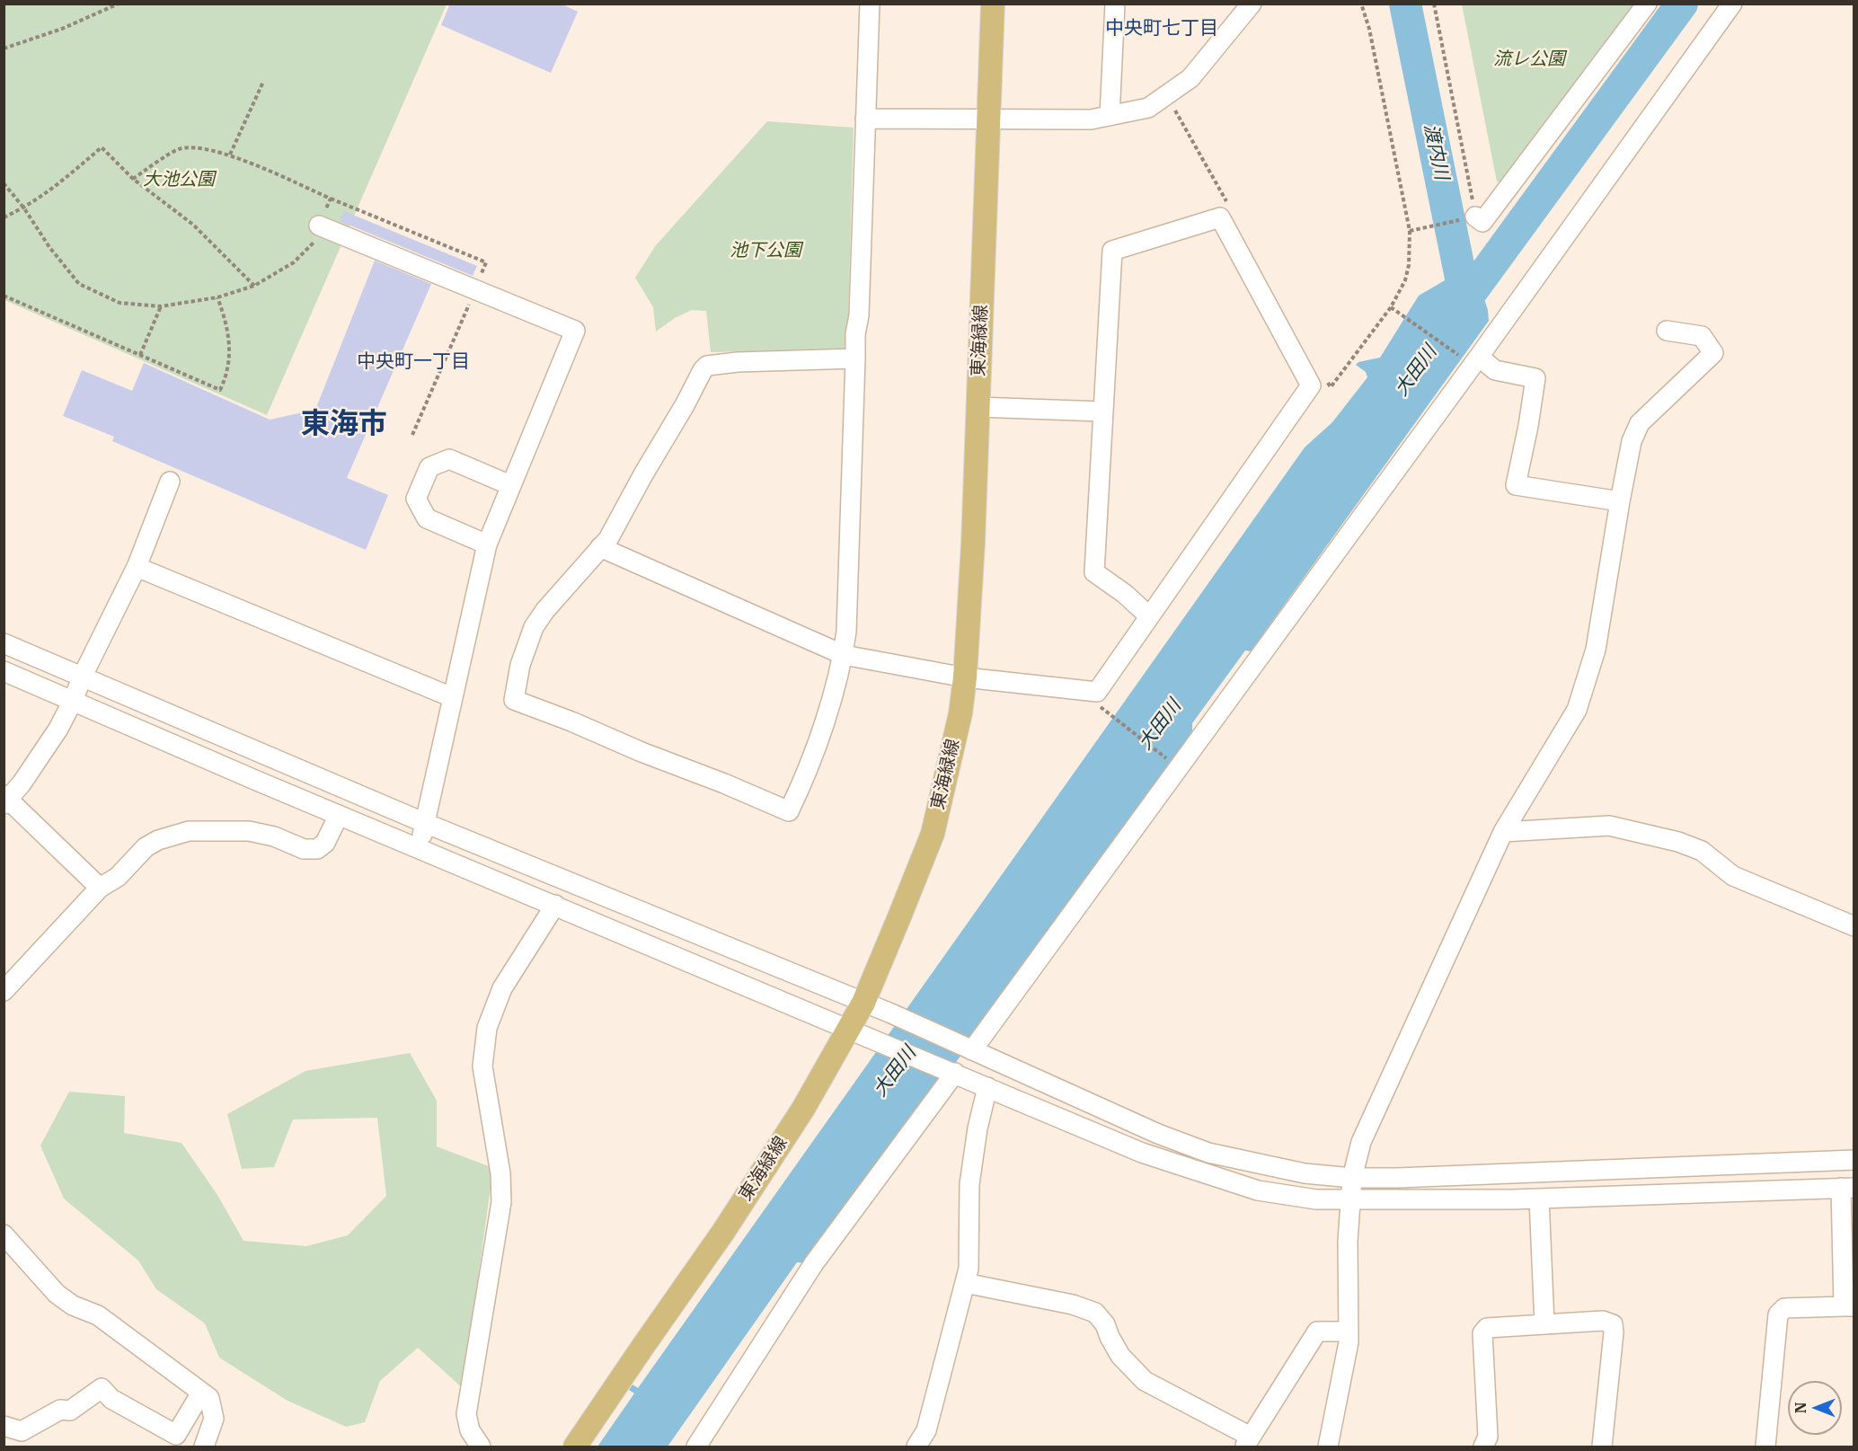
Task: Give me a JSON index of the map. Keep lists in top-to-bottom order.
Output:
{
  "streets": {
    "main road": ["東海緑線"]
  },
  "districts": ["中央町七丁目", "中央町一丁目", "東海市"],
  "water": ["渡内川", "大田川"],
  "parks": ["流レ公園", "大池公園", "池下公園"],
  "north": "left"
}
